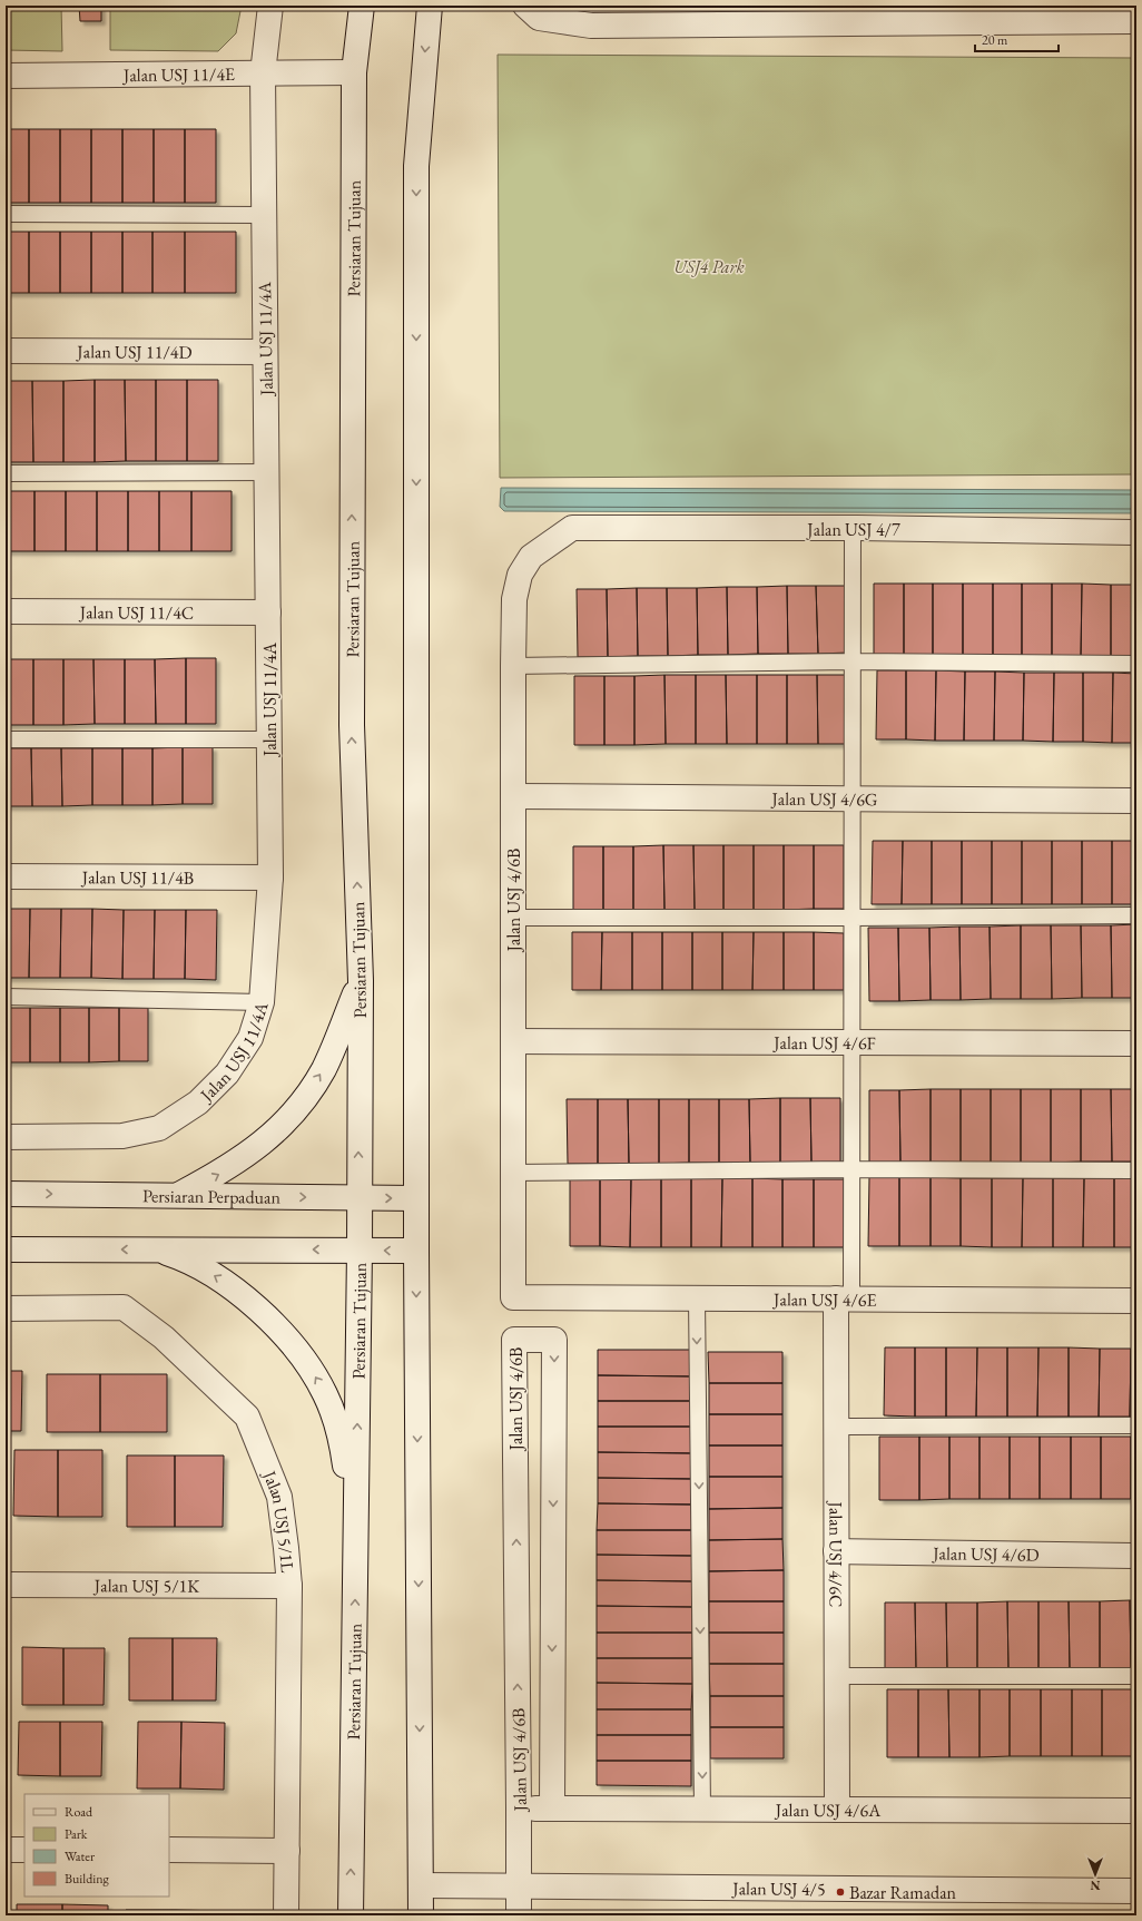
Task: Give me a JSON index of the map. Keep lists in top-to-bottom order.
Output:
{
  "streets": {
    "street": [
      "Jalan USJ 11/4E",
      "Persiaran Tujuan",
      "Jalan USJ 11/4A",
      "Jalan USJ 11/4D",
      "Jalan USJ 4/7",
      "Jalan USJ 11/4C",
      "Jalan USJ 4/6G",
      "Jalan USJ 11/4B",
      "Jalan USJ 4/6B",
      "Jalan USJ 4/6F",
      "Persiaran Perpaduan",
      "Jalan USJ 4/6E",
      "Jalan USJ 5/1L",
      "Jalan USJ 4/6D",
      "Jalan USJ 4/6C",
      "Jalan USJ 5/1K",
      "Jalan USJ 4/6A",
      "Jalan USJ 4/5"
    ]
  },
  "crossings": [
    ["Jalan USJ 11/4E", "Persiaran Tujuan"],
    ["Jalan USJ 11/4E", "Jalan USJ 11/4A"],
    ["Persiaran Tujuan", "Persiaran Perpaduan"],
    ["Jalan USJ 11/4A", "Jalan USJ 11/4D"],
    ["Jalan USJ 11/4A", "Jalan USJ 11/4C"],
    ["Jalan USJ 11/4A", "Jalan USJ 11/4B"],
    ["Jalan USJ 4/7", "Jalan USJ 4/6B"],
    ["Jalan USJ 4/6G", "Jalan USJ 4/6B"],
    ["Jalan USJ 4/6B", "Jalan USJ 4/6F"],
    ["Jalan USJ 4/6B", "Jalan USJ 4/6E"],
    ["Jalan USJ 4/6B", "Jalan USJ 4/6A"],
    ["Jalan USJ 4/6B", "Jalan USJ 4/5"],
    ["Jalan USJ 4/6E", "Jalan USJ 4/6C"],
    ["Jalan USJ 5/1L", "Jalan USJ 5/1K"],
    ["Jalan USJ 4/6D", "Jalan USJ 4/6C"],
    ["Jalan USJ 4/6C", "Jalan USJ 4/6A"]
  ],
  "parks": ["USJ4 Park"],
  "places": ["Bazar Ramadan"],
  "legend": [
    "Road",
    "Park",
    "Water",
    "Building"
  ],
  "scale_bar": "20 m",
  "north": "bottom"
}
